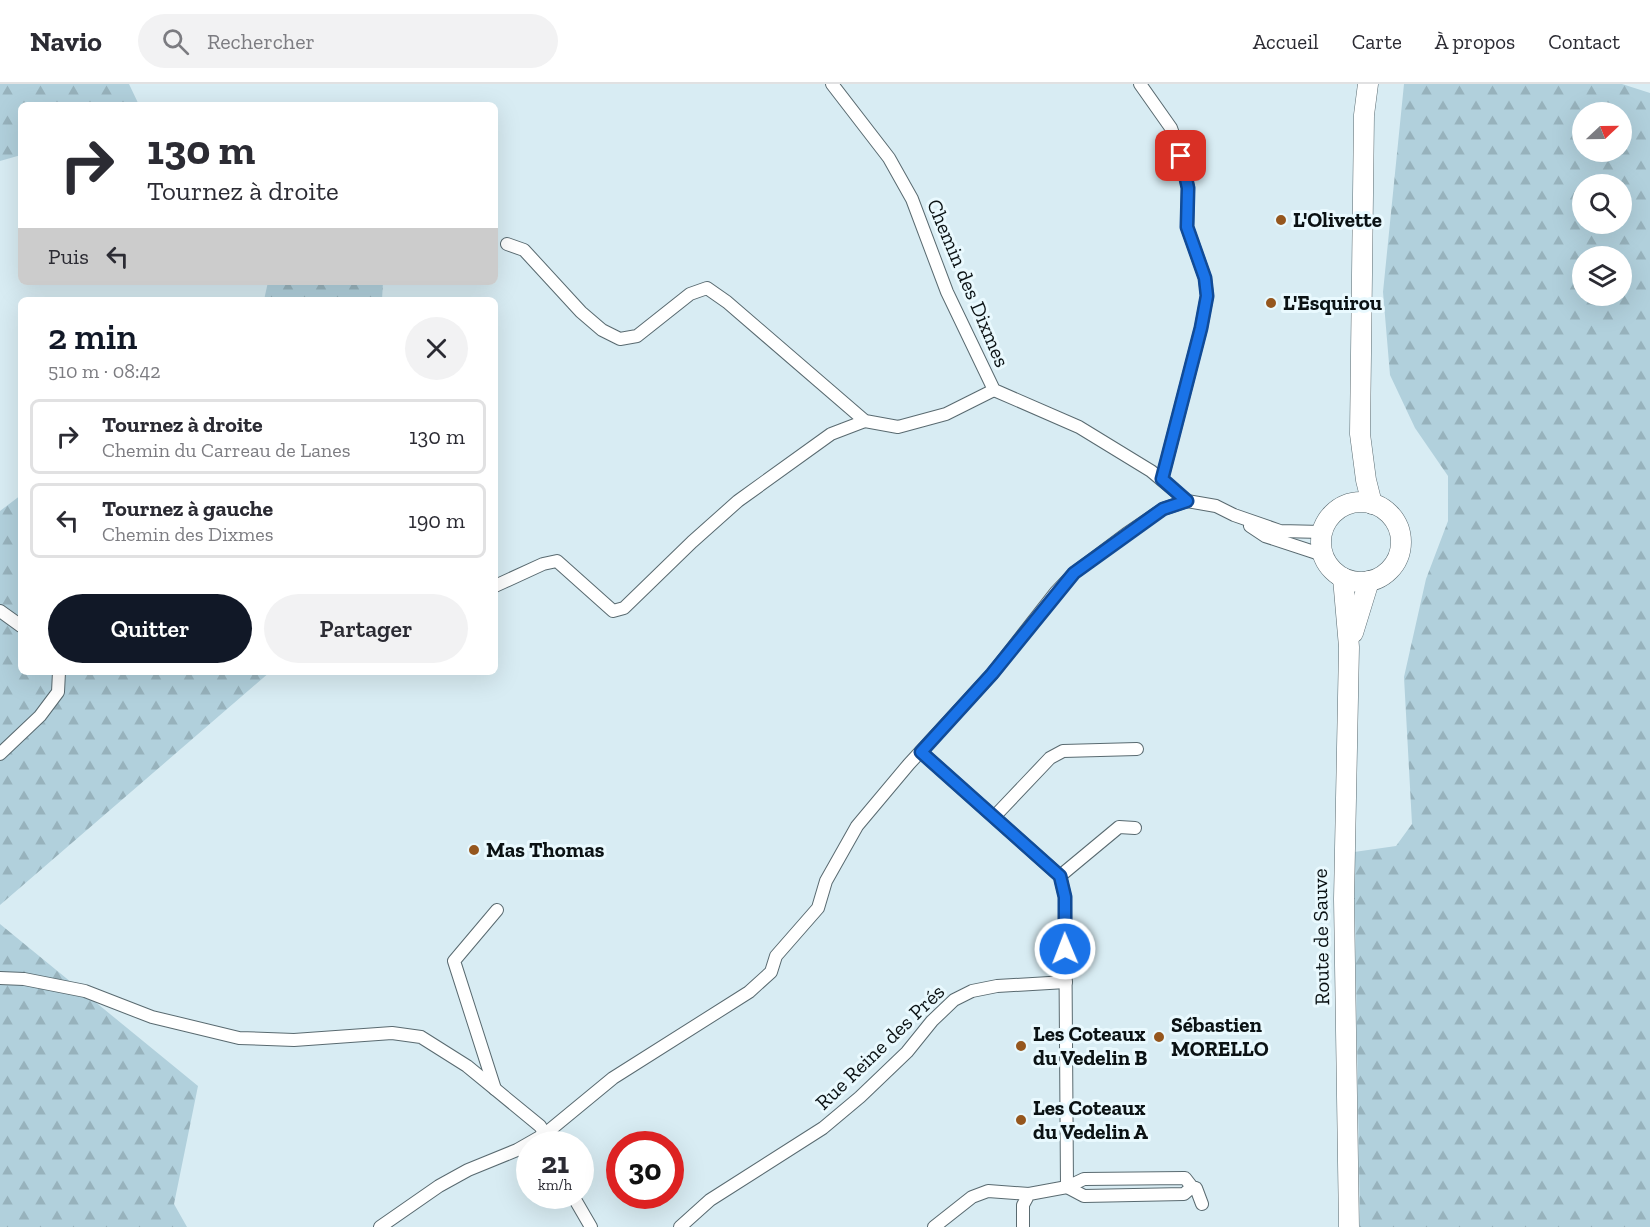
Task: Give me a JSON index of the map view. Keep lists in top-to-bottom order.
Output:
{
  "streets": {
    "main road": ["Route de Sauve"],
    "street": ["Chemin des Dixmes", "Rue Reine des Prés"]
  },
  "places": [
    "L'Olivette",
    "L'Esquirou",
    "Mas Thomas",
    "Sébastien MORELLO",
    "Les Coteaux du Vedelin B",
    "Les Coteaux du Vedelin A"
  ],
  "north": "right",
  "page": {
    "header": "Navio",
    "search": "Rechercher",
    "nav": [
      "Accueil",
      "Carte",
      "À propos",
      "Contact"
    ],
    "turn": ["130 m", "Tournez à droite"],
    "then": "Puis",
    "heading": ["2 min", "510 m · 08:42"],
    "list": [
      {
        "name": "Tournez à droite",
        "note": "Chemin du Carreau de Lanes",
        "value": "130 m"
      },
      {
        "name": "Tournez à gauche",
        "note": "Chemin des Dixmes",
        "value": "190 m"
      }
    ],
    "buttons": ["Quitter", "Partager"],
    "speed": "21 km/h",
    "limit": "30"
  }
}
